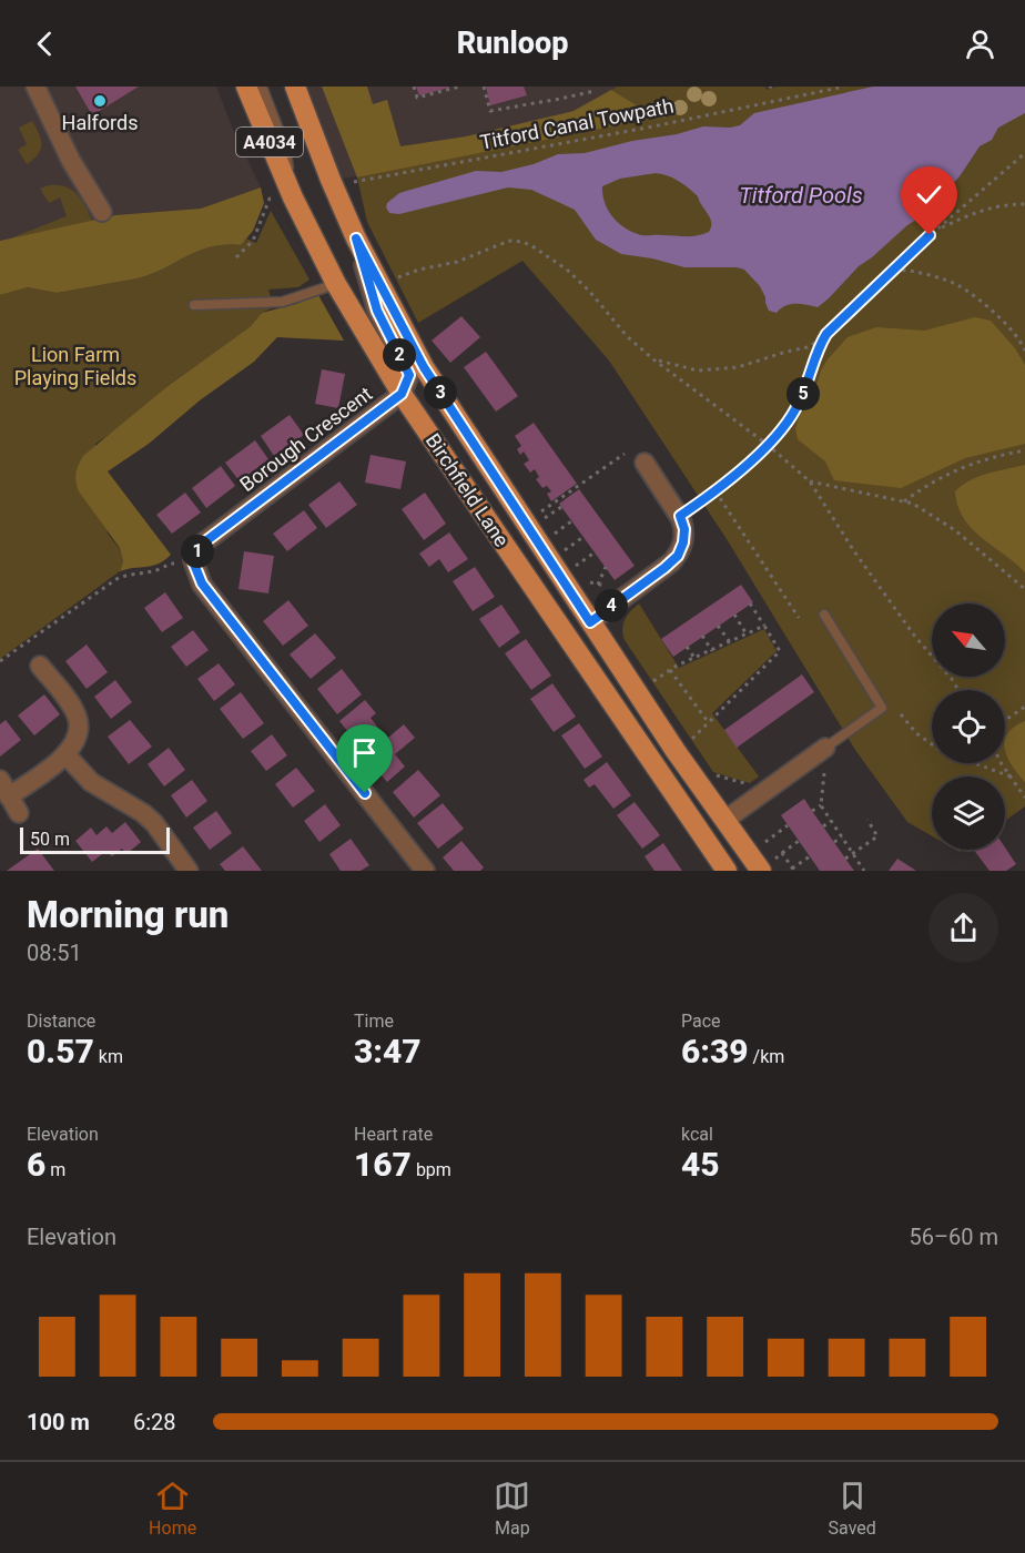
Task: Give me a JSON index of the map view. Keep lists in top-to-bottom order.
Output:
{
  "streets": {
    "main road": ["A4034", "Birchfield Lane"],
    "street": ["Borough Crescent"],
    "path": ["Titford Canal Towpath"]
  },
  "crossings": [
    ["Borough Crescent", "Birchfield Lane"]
  ],
  "water": ["Titford Pools"],
  "parks": ["Lion Farm Playing Fields"],
  "places": ["Halfords"],
  "scale_bar": "50 m",
  "north": "top left",
  "page": {
    "header": "Runloop",
    "pins": [
      "2",
      "3",
      "5",
      "1",
      "4"
    ],
    "scale": "50 m",
    "heading": ["Morning run", "08:51"],
    "stats": [
      ["Distance", "0.57 km"],
      ["Time", "3:47"],
      ["Pace", "6:39 /km"],
      ["Elevation", "6 m"],
      ["Heart rate", "167 bpm"],
      ["kcal", "45"]
    ],
    "chart": ["Elevation", "56–60 m"],
    "list": [
      {
        "name": "100 m",
        "note": "6:28"
      }
    ],
    "tabs": ["Home", "Map", "Saved"]
  }
}
